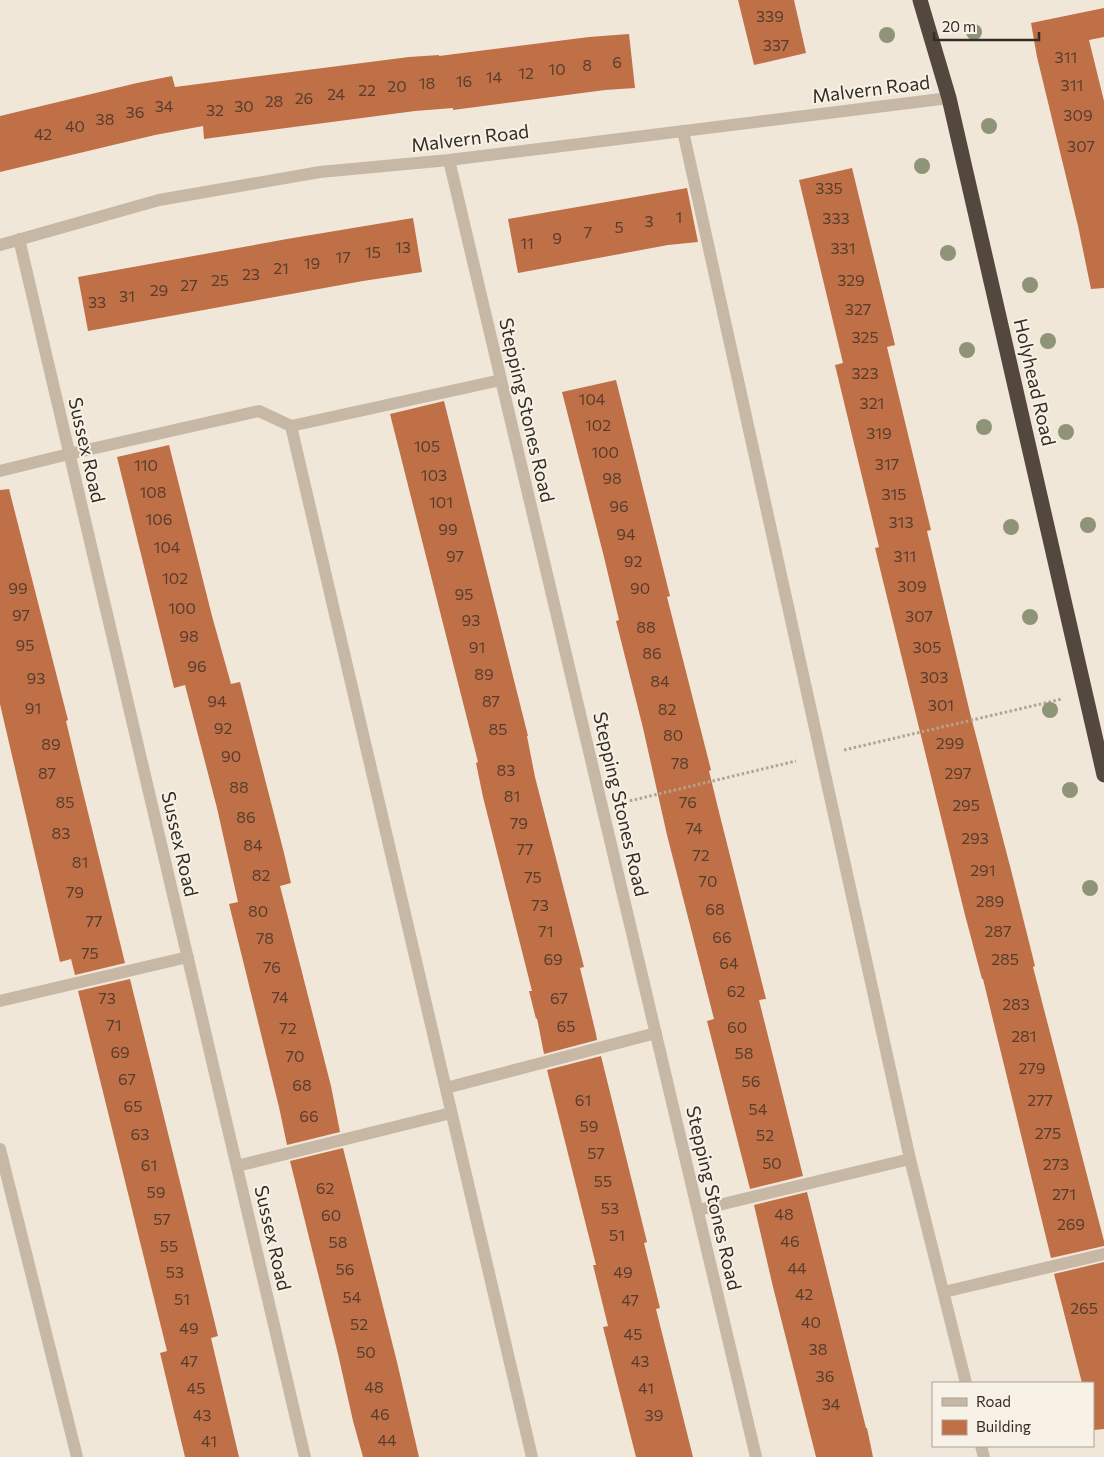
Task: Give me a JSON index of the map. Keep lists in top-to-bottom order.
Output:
{
  "streets": {
    "highway": ["Holyhead Road"],
    "street": ["Malvern Road", "Stepping Stones Road", "Sussex Road"]
  },
  "crossings": [
    ["Malvern Road", "Holyhead Road"],
    ["Malvern Road", "Stepping Stones Road"],
    ["Malvern Road", "Sussex Road"]
  ],
  "house_numbers": [
    "339",
    "337",
    "311",
    "6",
    "8",
    "10",
    "12",
    "14",
    "16",
    "18",
    "311",
    "20",
    "22",
    "24",
    "26",
    "28",
    "34",
    "30",
    "32",
    "36",
    "309",
    "38",
    "40",
    "42",
    "307",
    "335",
    "1",
    "333",
    "3",
    "5",
    "7",
    "9",
    "11",
    "13",
    "331",
    "15",
    "17",
    "19",
    "21",
    "23",
    "25",
    "329",
    "27",
    "29",
    "31",
    "33",
    "327",
    "325",
    "323",
    "104",
    "321",
    "102",
    "319",
    "105",
    "100",
    "317",
    "110",
    "103",
    "98",
    "108",
    "315",
    "101",
    "96",
    "106",
    "313",
    "99",
    "94",
    "104",
    "97",
    "311",
    "92",
    "102",
    "309",
    "99",
    "90",
    "95",
    "100",
    "97",
    "307",
    "93",
    "88",
    "98",
    "95",
    "91",
    "305",
    "86",
    "96",
    "89",
    "303",
    "93",
    "84",
    "94",
    "87",
    "301",
    "91",
    "82",
    "92",
    "85",
    "80",
    "299",
    "89",
    "90",
    "78",
    "83",
    "87",
    "297",
    "88",
    "81",
    "85",
    "76",
    "295",
    "86",
    "79",
    "74",
    "83",
    "293",
    "84",
    "77",
    "72",
    "81",
    "291",
    "82",
    "75",
    "70",
    "79",
    "289",
    "73",
    "68",
    "80",
    "77",
    "71",
    "287",
    "66",
    "78",
    "75",
    "69",
    "285",
    "64",
    "76",
    "62",
    "74",
    "73",
    "67",
    "283",
    "71",
    "65",
    "60",
    "72",
    "281",
    "69",
    "58",
    "70",
    "279",
    "67",
    "56",
    "68",
    "61",
    "277",
    "65",
    "54",
    "66",
    "59",
    "275",
    "63",
    "52",
    "57",
    "50",
    "273",
    "61",
    "55",
    "62",
    "59",
    "271",
    "53",
    "48",
    "60",
    "57",
    "269",
    "51",
    "46",
    "58",
    "55",
    "44",
    "56",
    "53",
    "49",
    "42",
    "54",
    "51",
    "47",
    "265",
    "40",
    "52",
    "49",
    "45",
    "38",
    "50",
    "47",
    "43",
    "36",
    "48",
    "45",
    "41",
    "34",
    "46",
    "43",
    "39",
    "44",
    "41"
  ],
  "legend": ["Road", "Building"],
  "scale_bar": "20 m"
}
